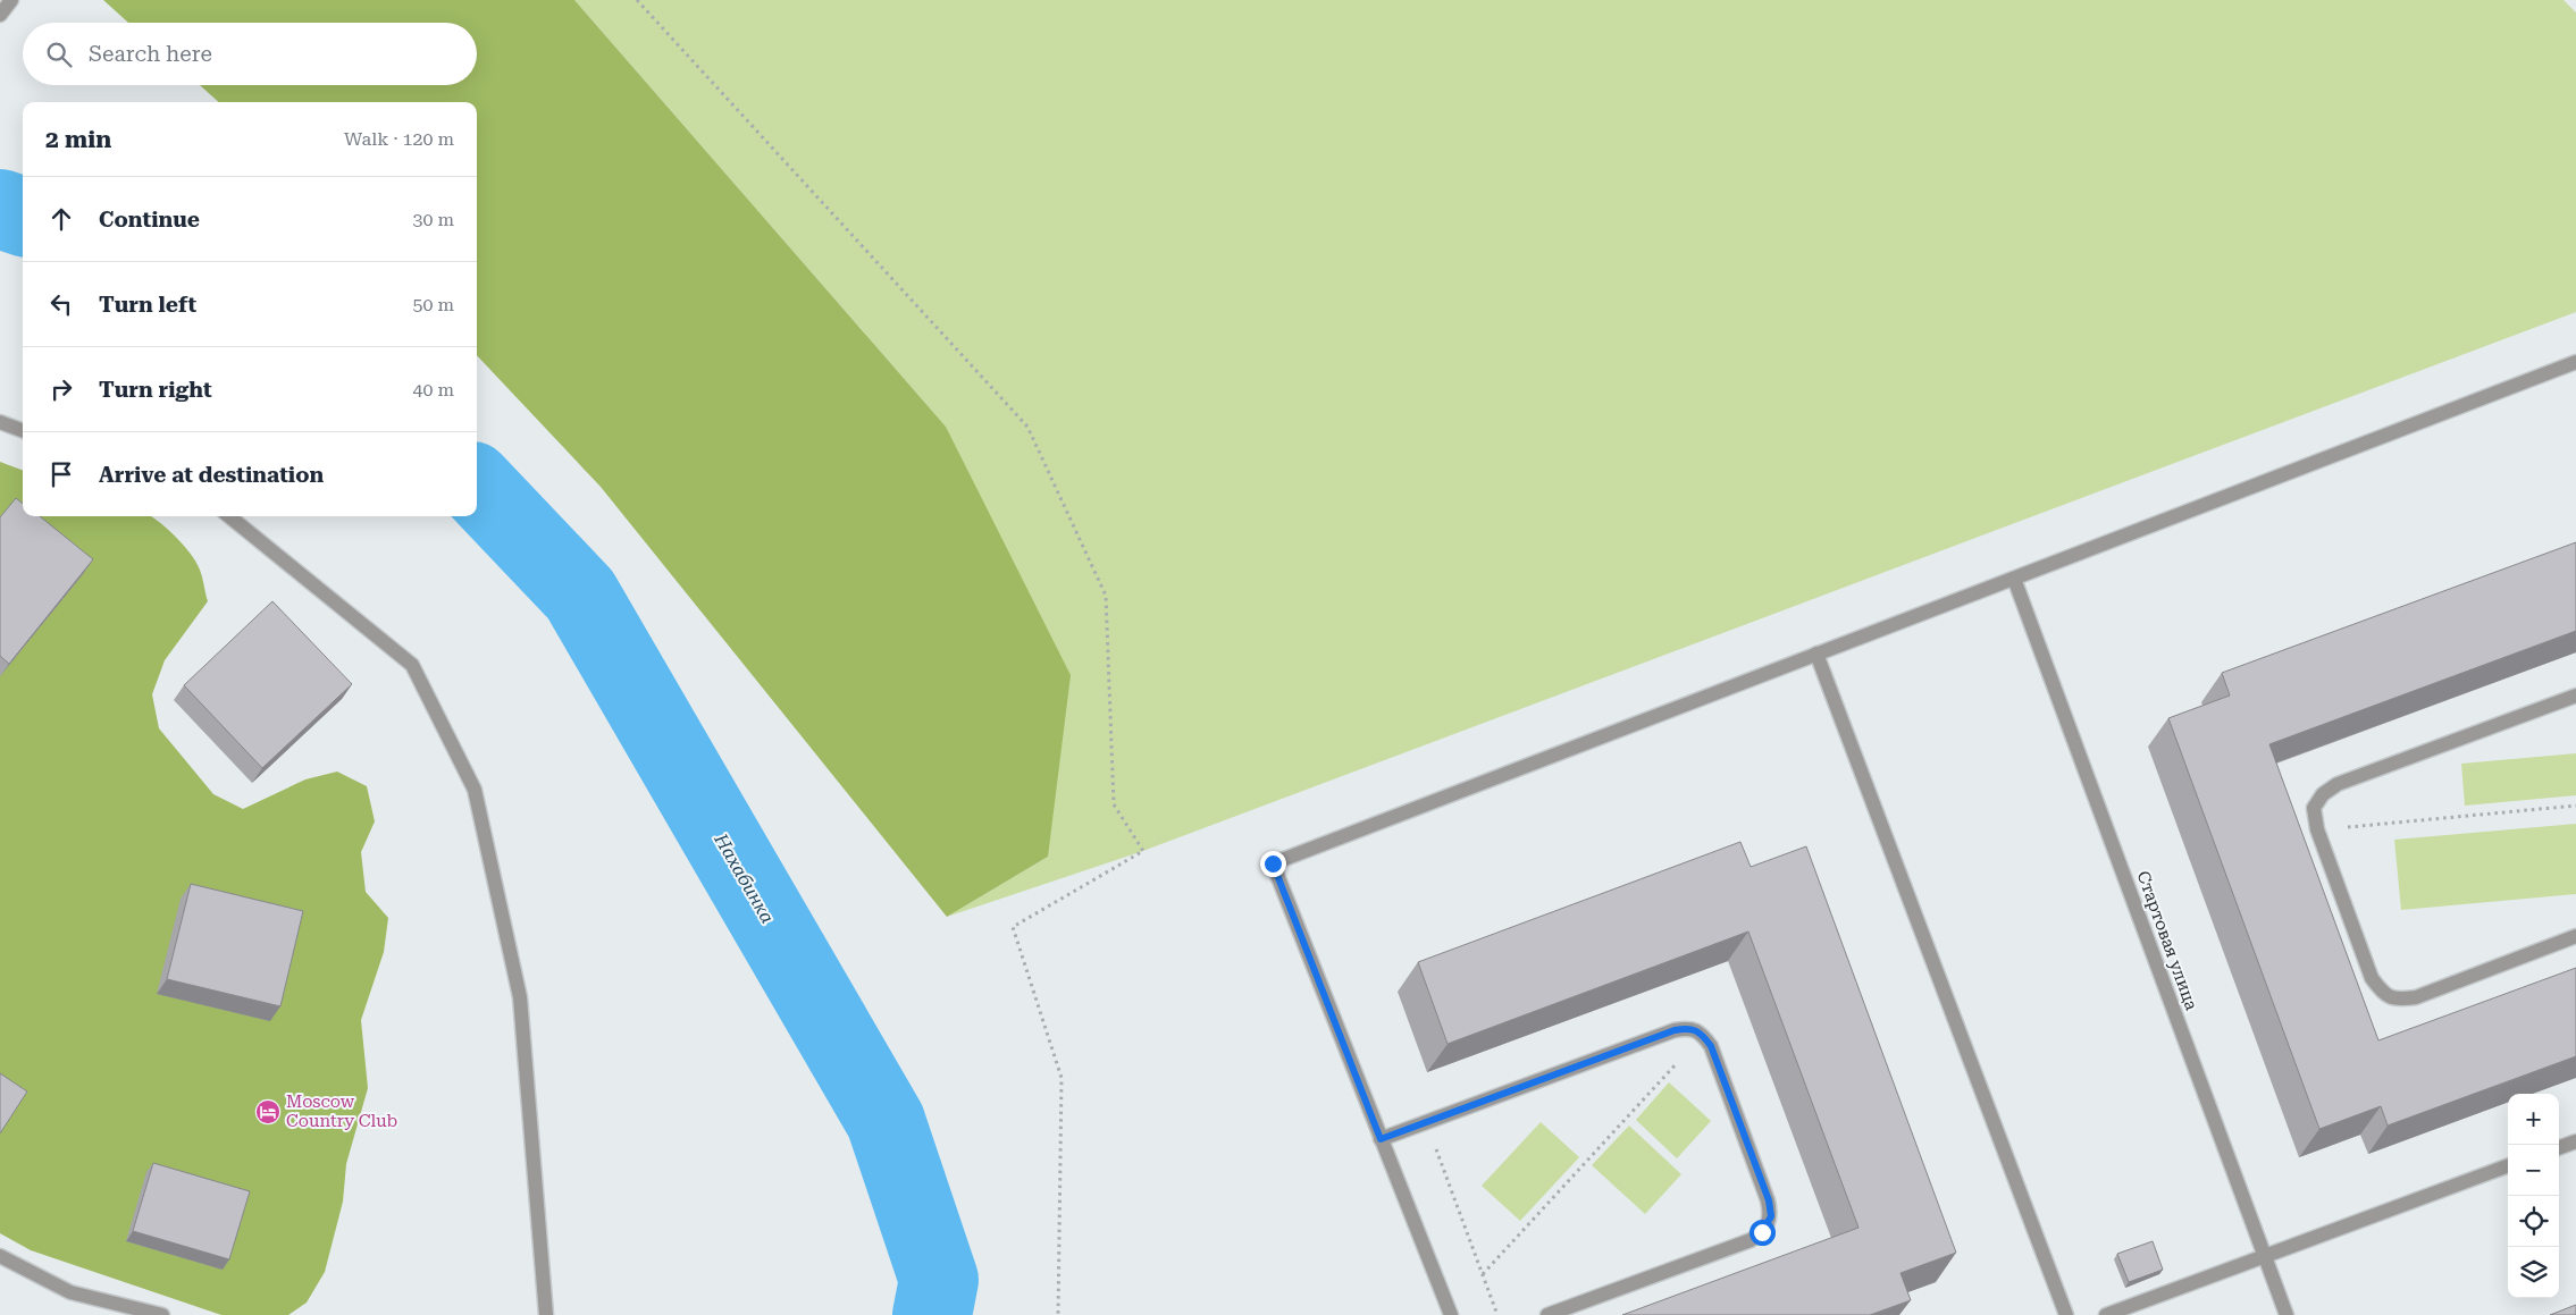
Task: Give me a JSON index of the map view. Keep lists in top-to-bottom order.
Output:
{
  "streets": {
    "street": ["Стартовая улица"]
  },
  "water": ["Нахабинка"],
  "places": {
    "hotel": ["Moscow Country Club"]
  },
  "page": {
    "search": "Search here",
    "heading": ["2 min", "Walk · 120 m"],
    "list": [
      ["Continue", "30 m"],
      ["Turn left", "50 m"],
      ["Turn right", "40 m"],
      "Arrive at destination"
    ],
    "map_buttons": ["+", "−"]
  }
}
